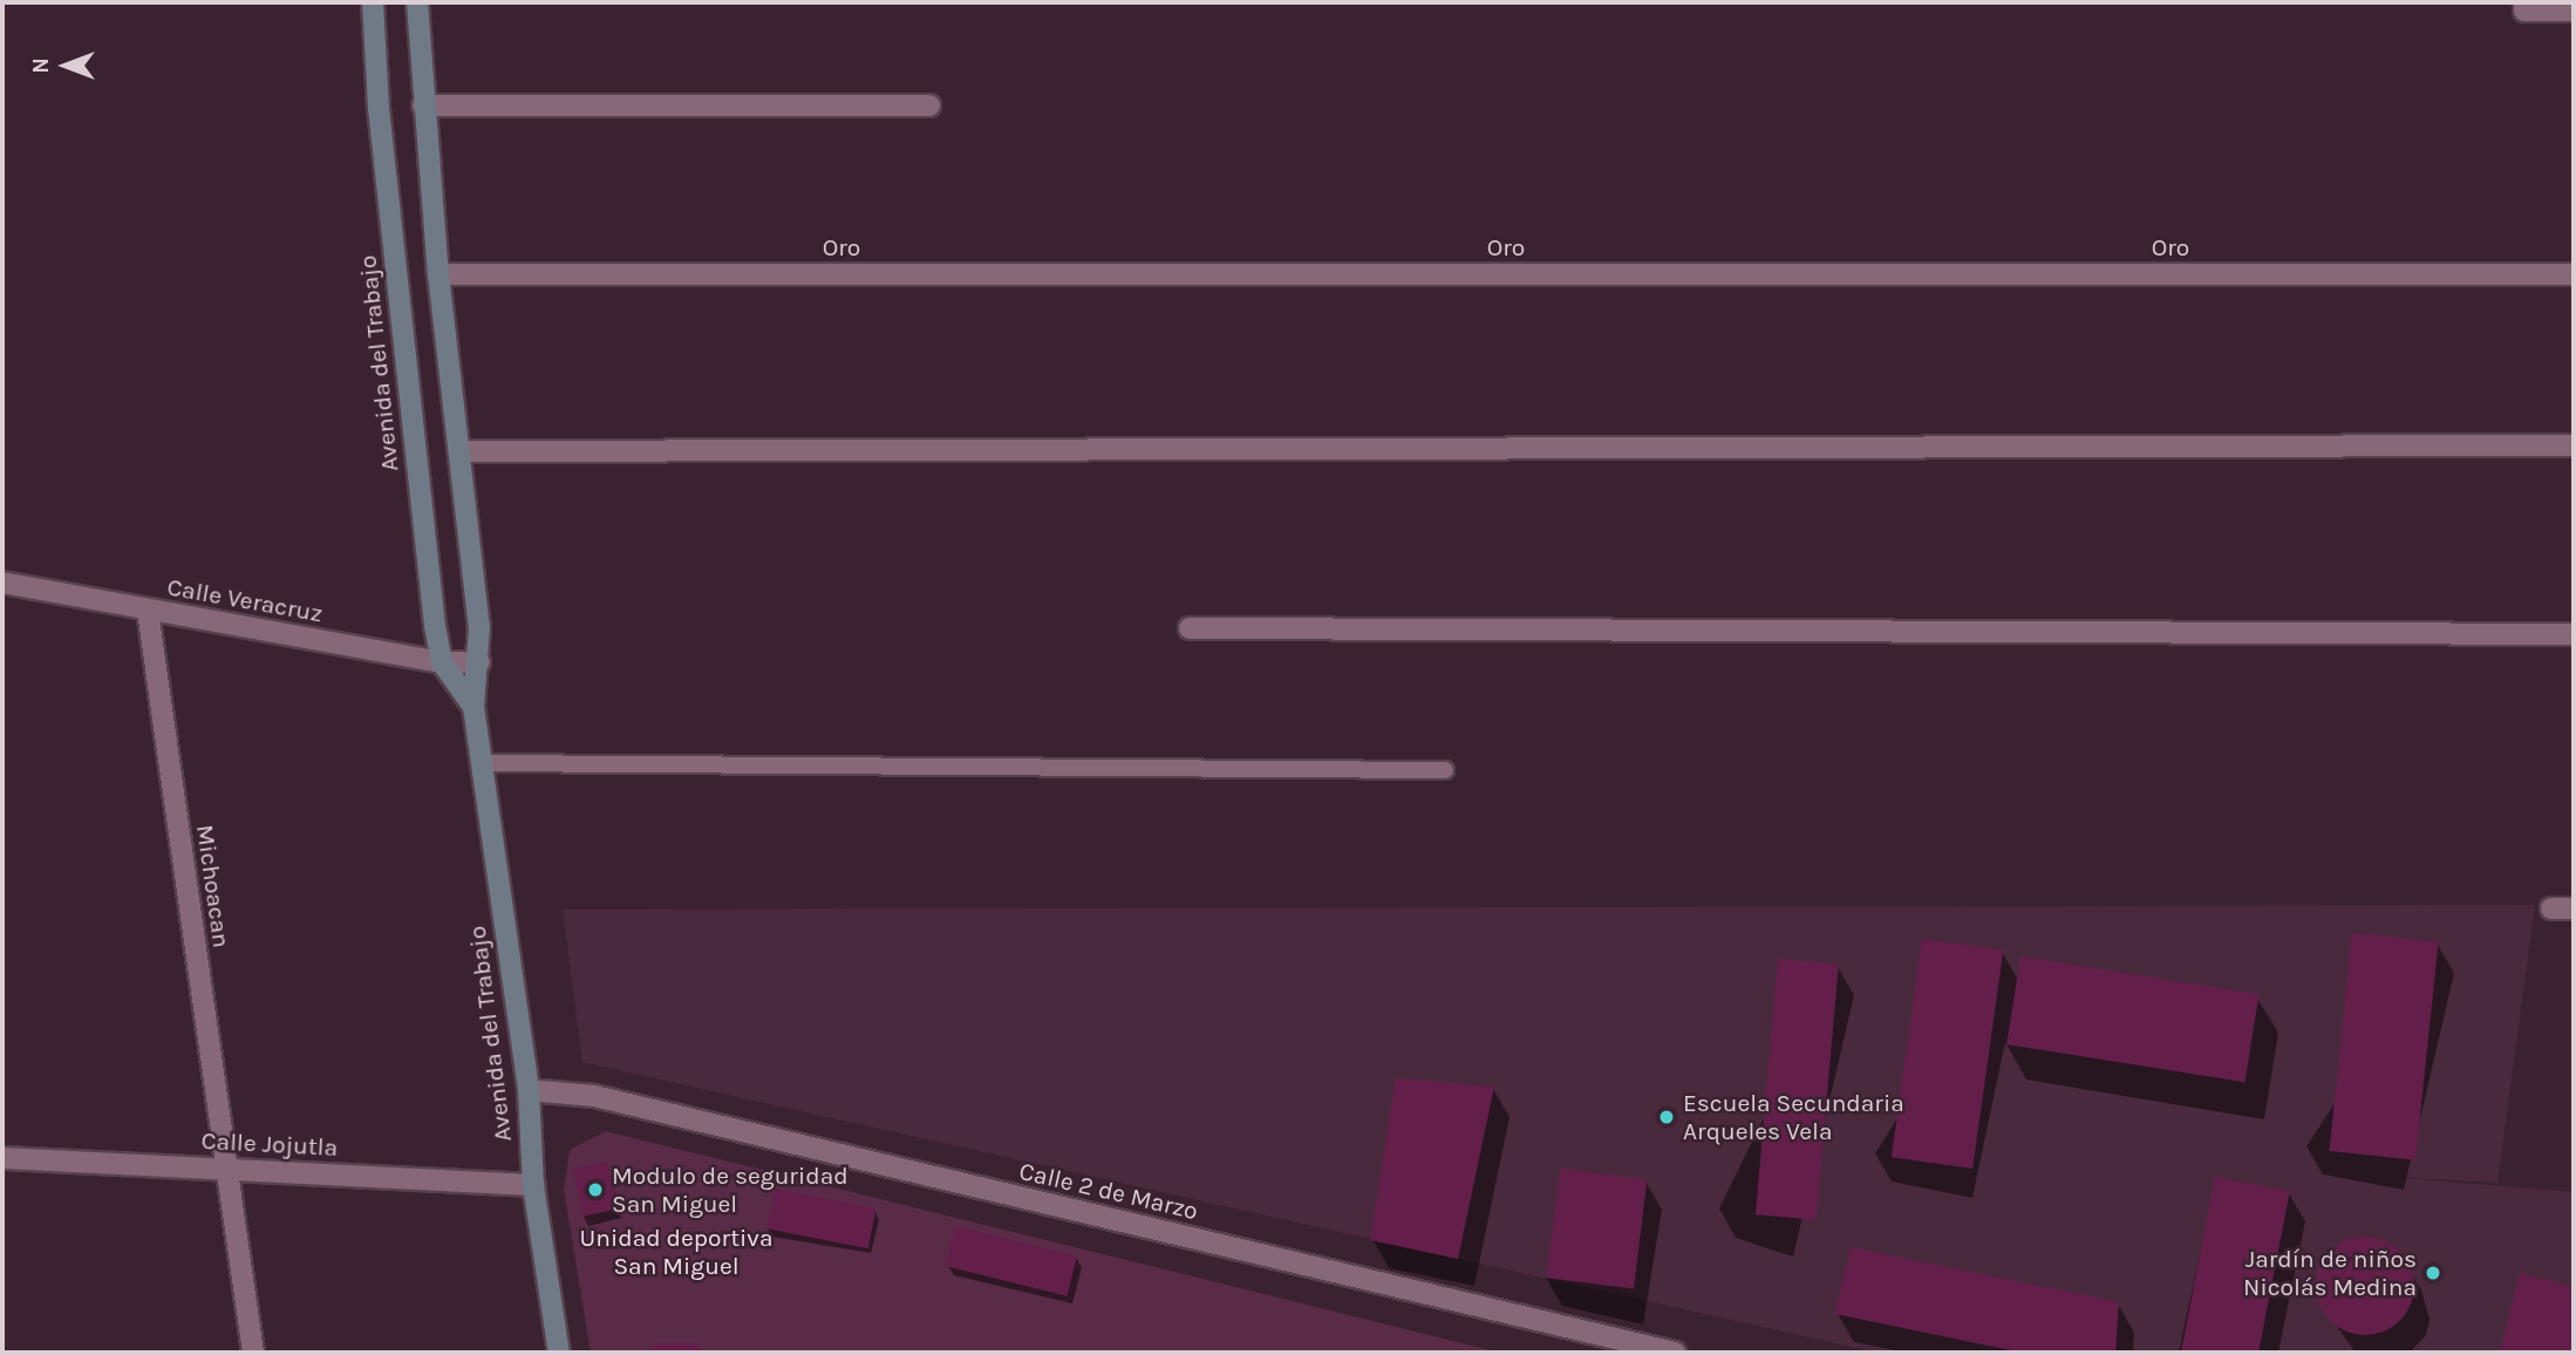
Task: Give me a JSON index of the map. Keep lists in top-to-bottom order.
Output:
{
  "streets": {
    "main road": ["Avenida del Trabajo"],
    "street": [
      "Oro",
      "Calle Veracruz",
      "Michoacan",
      "Calle Jojutla",
      "Calle 2 de Marzo"
    ]
  },
  "crossings": [
    ["Oro", "Avenida del Trabajo"],
    ["Avenida del Trabajo", "Calle Veracruz"],
    ["Avenida del Trabajo", "Calle Jojutla"],
    ["Avenida del Trabajo", "Calle 2 de Marzo"],
    ["Calle Veracruz", "Michoacan"],
    ["Michoacan", "Calle Jojutla"]
  ],
  "parks": ["Unidad deportiva San Miguel"],
  "places": ["Escuela Secundaria Arqueles Vela", "Modulo de seguridad San Miguel", "Jardín de niños Nicolás Medina"],
  "north": "left"
}
